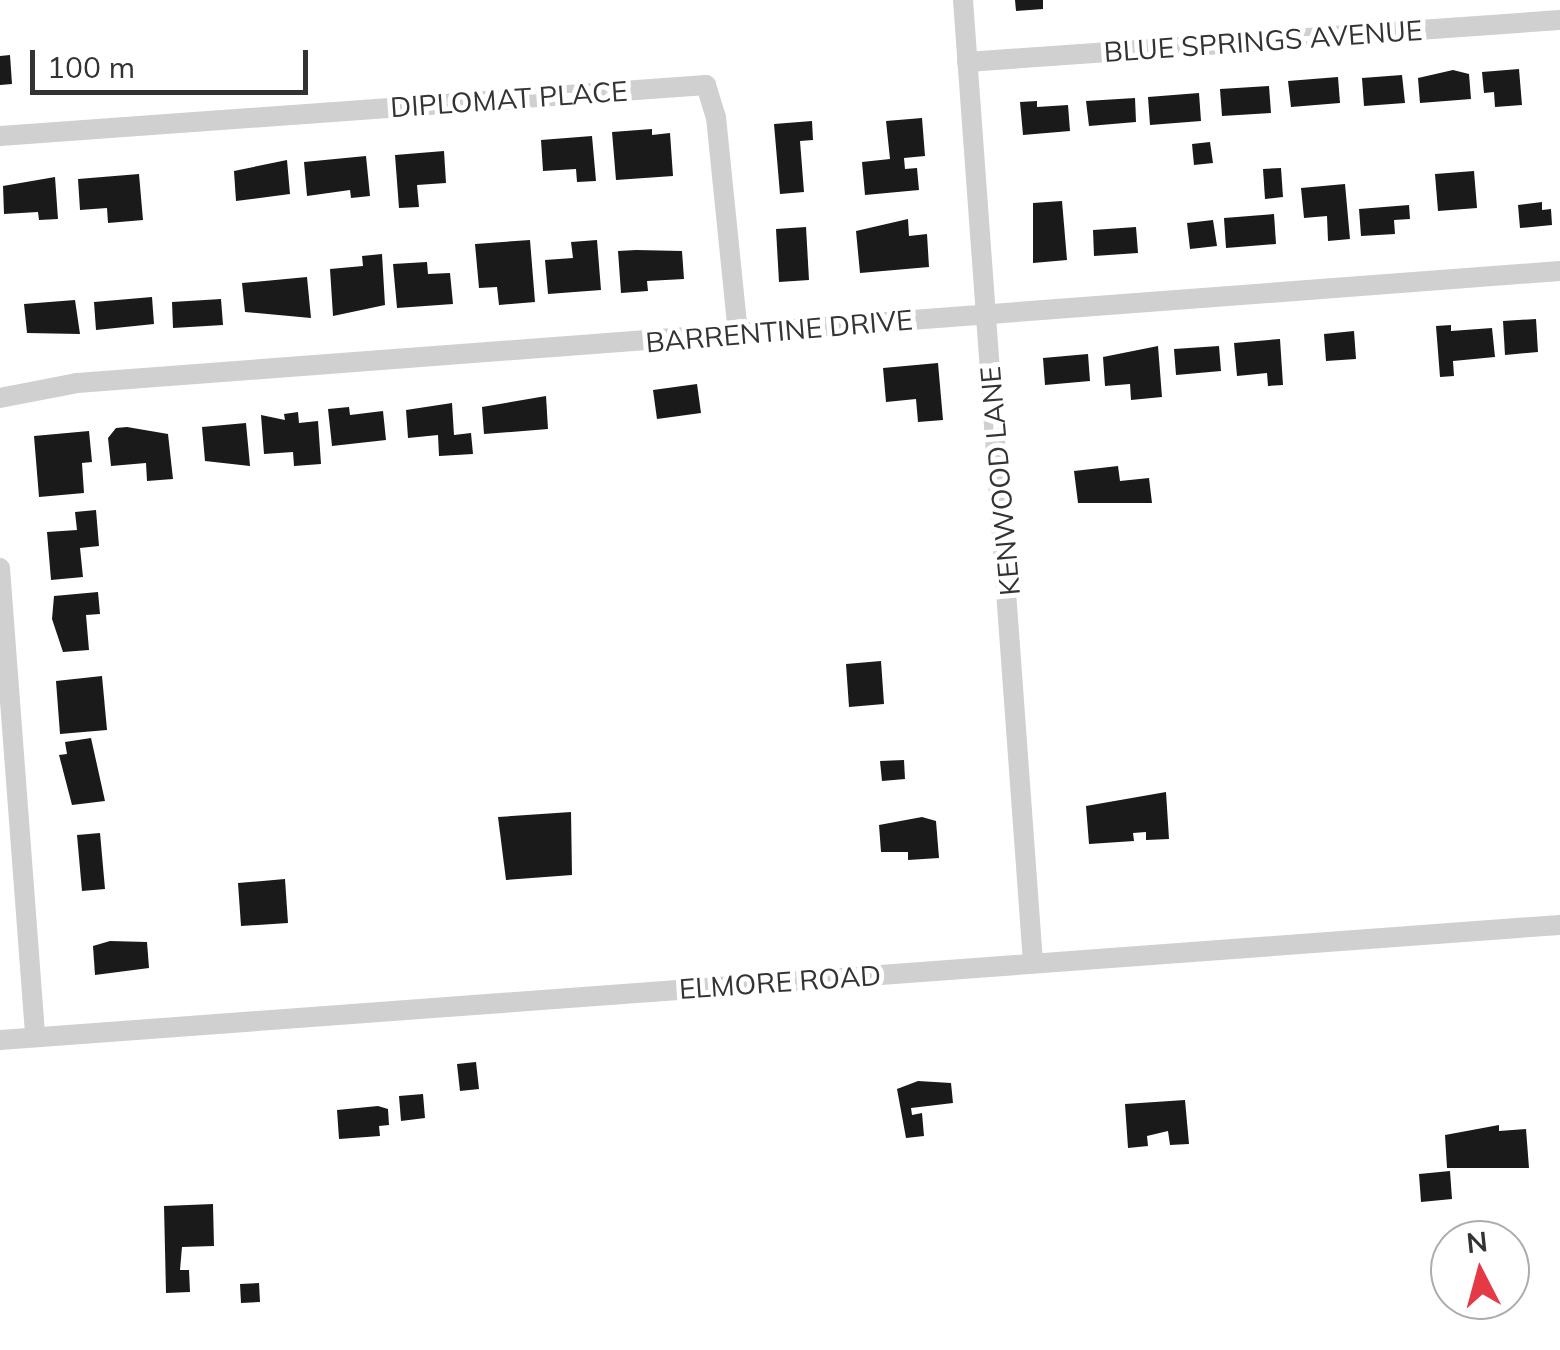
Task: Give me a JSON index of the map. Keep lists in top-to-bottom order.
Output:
{
  "streets": {
    "street": [
      "BLUE SPRINGS AVENUE",
      "DIPLOMAT PLACE",
      "BARRENTINE DRIVE",
      "KENWOOD LANE",
      "ELMORE ROAD"
    ]
  },
  "crossings": [
    ["BLUE SPRINGS AVENUE", "KENWOOD LANE"],
    ["DIPLOMAT PLACE", "BARRENTINE DRIVE"],
    ["BARRENTINE DRIVE", "KENWOOD LANE"],
    ["KENWOOD LANE", "ELMORE ROAD"]
  ],
  "scale_bar": "100 m",
  "north": "top"
}
